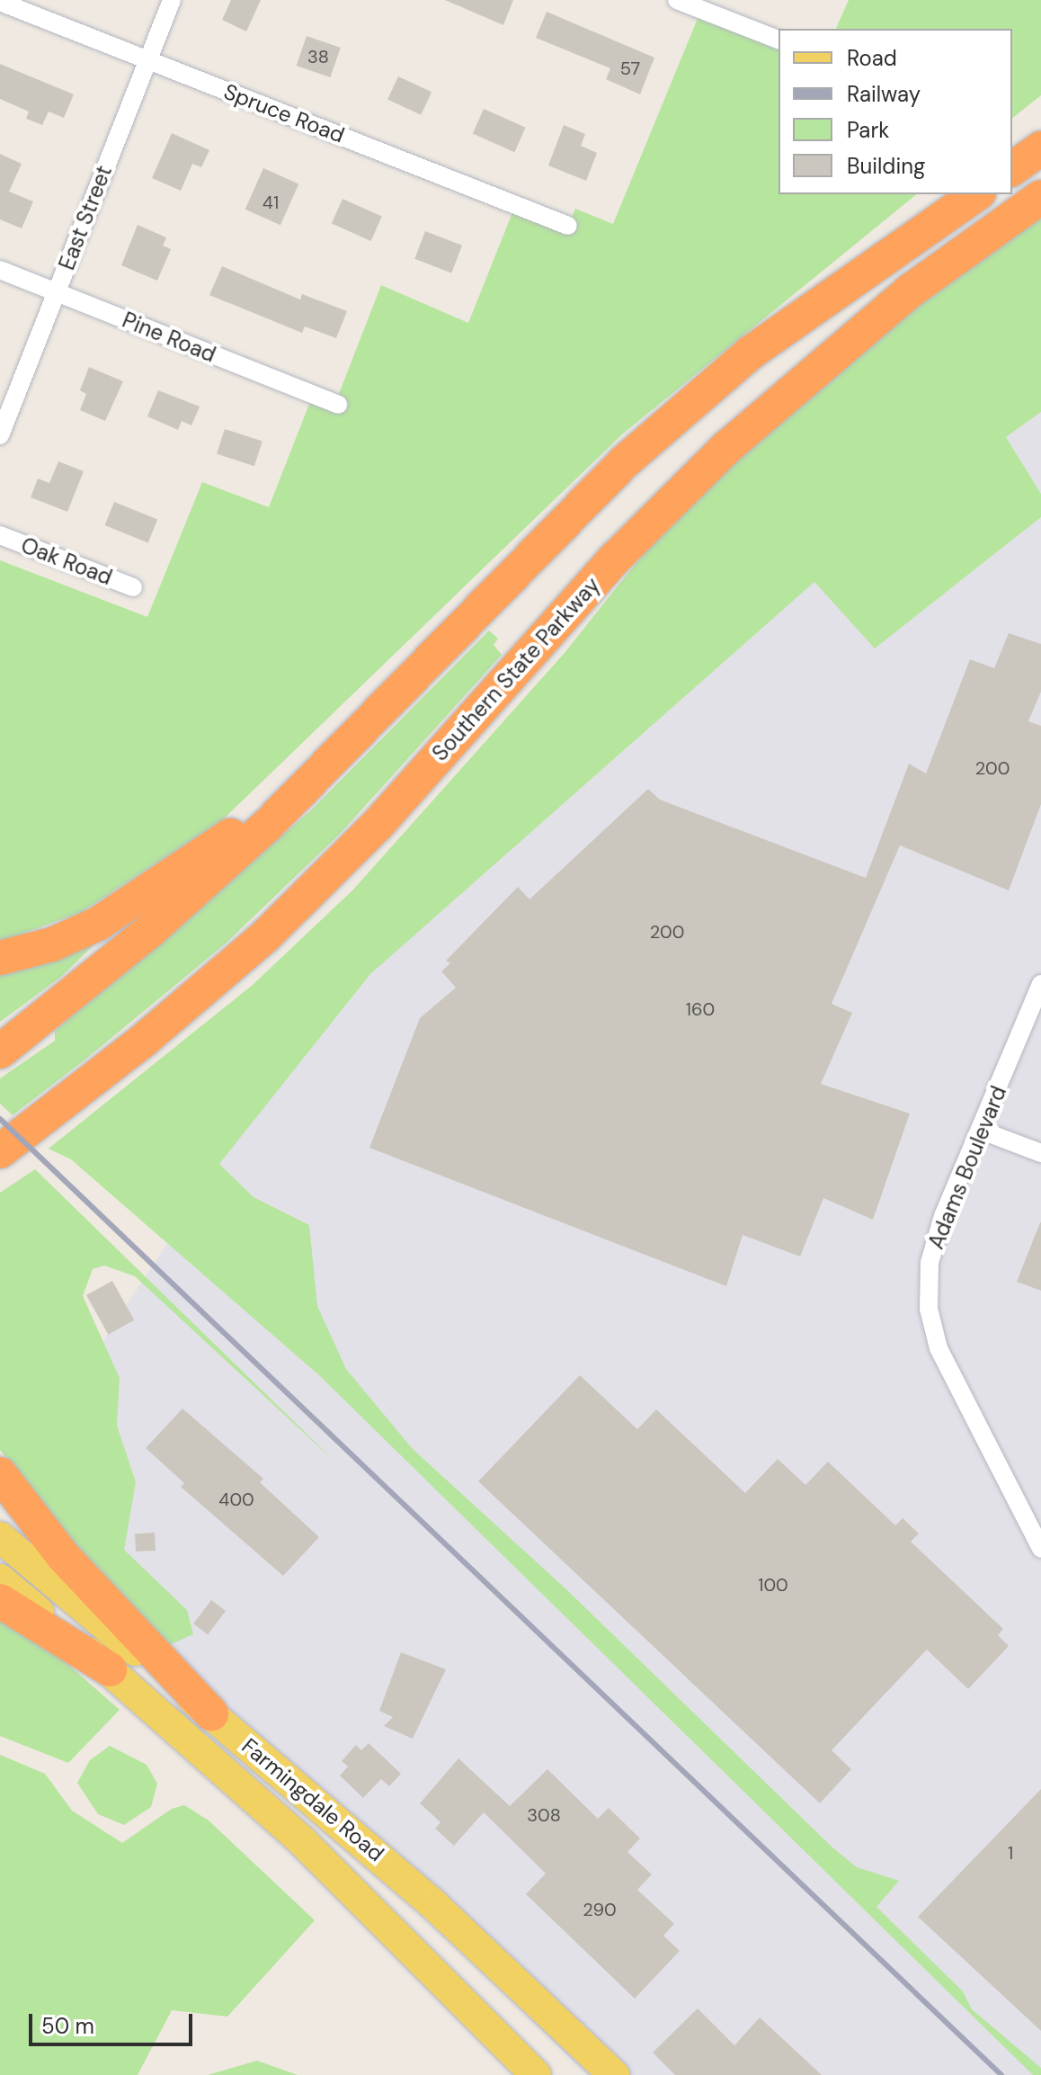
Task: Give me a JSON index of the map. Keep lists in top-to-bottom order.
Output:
{
  "streets": {
    "highway": ["Southern State Parkway"],
    "main road": ["Farmingdale Road"],
    "street": [
      "Spruce Road",
      "East Street",
      "Pine Road",
      "Oak Road",
      "Adams Boulevard"
    ]
  },
  "crossings": [
    ["Spruce Road", "East Street"],
    ["East Street", "Pine Road"]
  ],
  "house_numbers": [
    "38",
    "57",
    "41",
    "200",
    "200",
    "160",
    "400",
    "100",
    "308",
    "1",
    "290"
  ],
  "legend": [
    "Road",
    "Railway",
    "Park",
    "Building"
  ],
  "scale_bar": "50 m"
}
